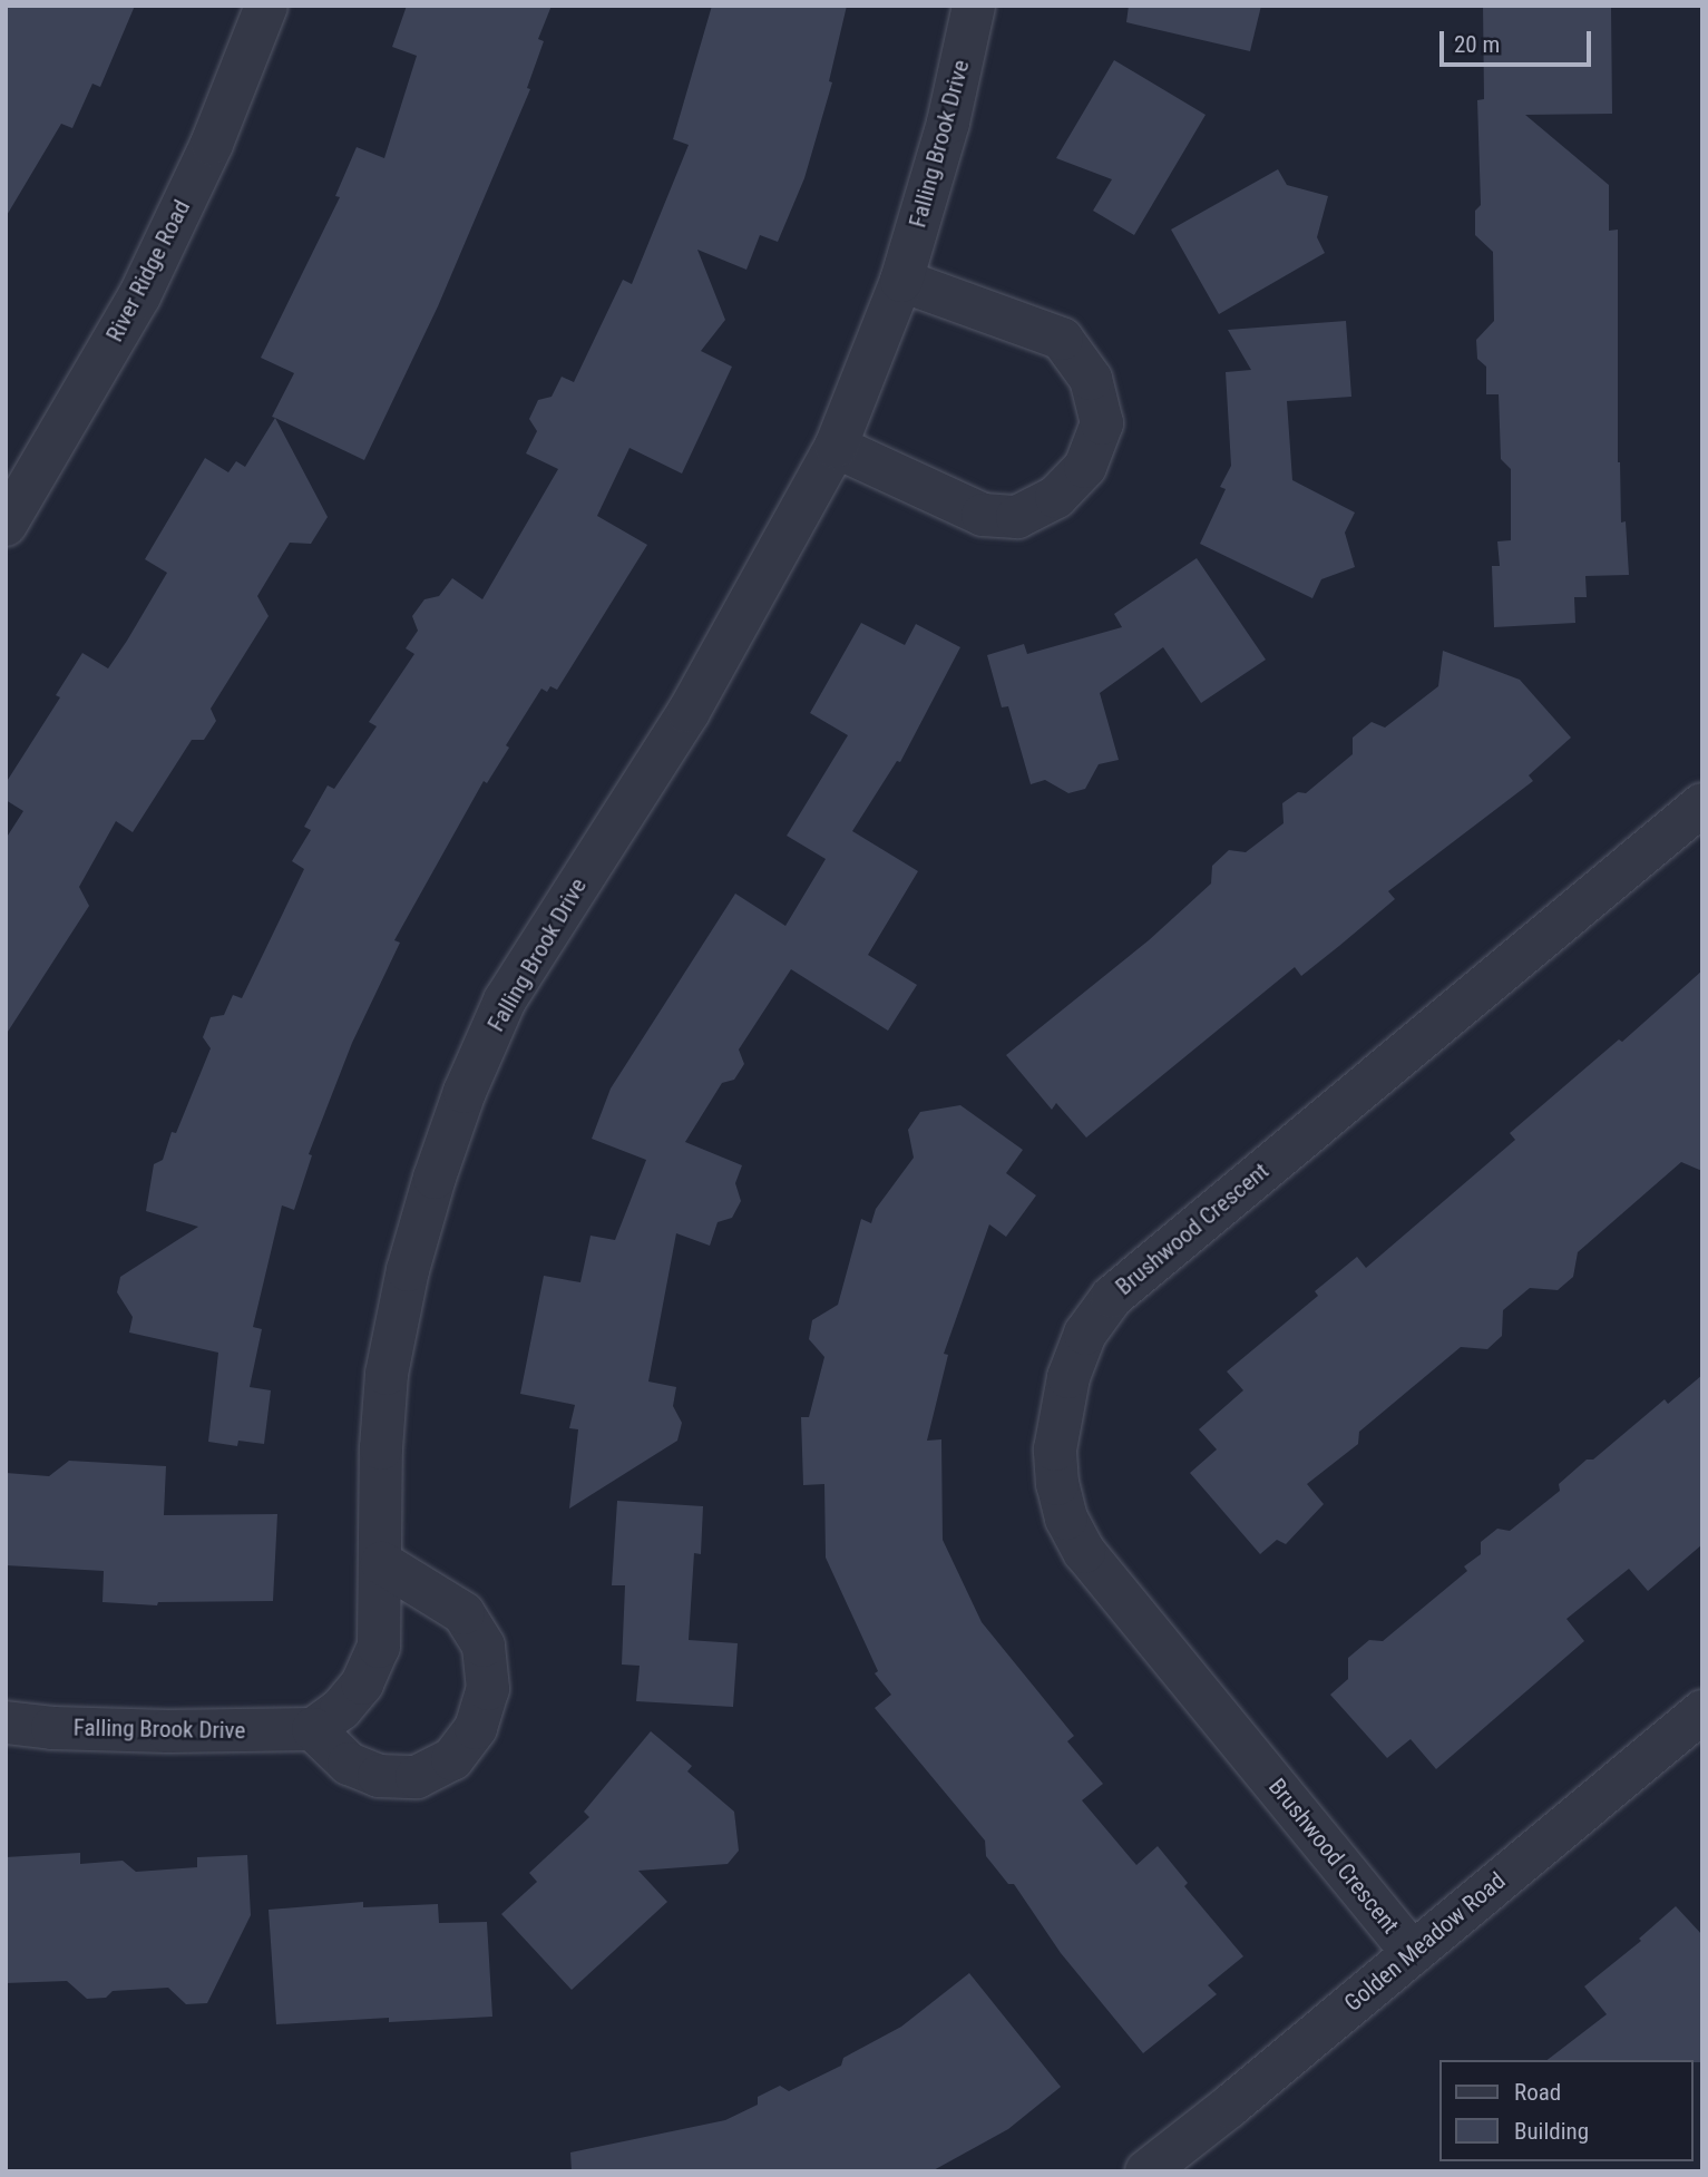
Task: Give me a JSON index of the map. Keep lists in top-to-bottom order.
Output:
{
  "streets": {
    "street": [
      "Falling Brook Drive",
      "River Ridge Road",
      "Brushwood Crescent",
      "Golden Meadow Road"
    ]
  },
  "crossings": [
    ["Brushwood Crescent", "Golden Meadow Road"]
  ],
  "legend": ["Road", "Building"],
  "scale_bar": "20 m"
}
